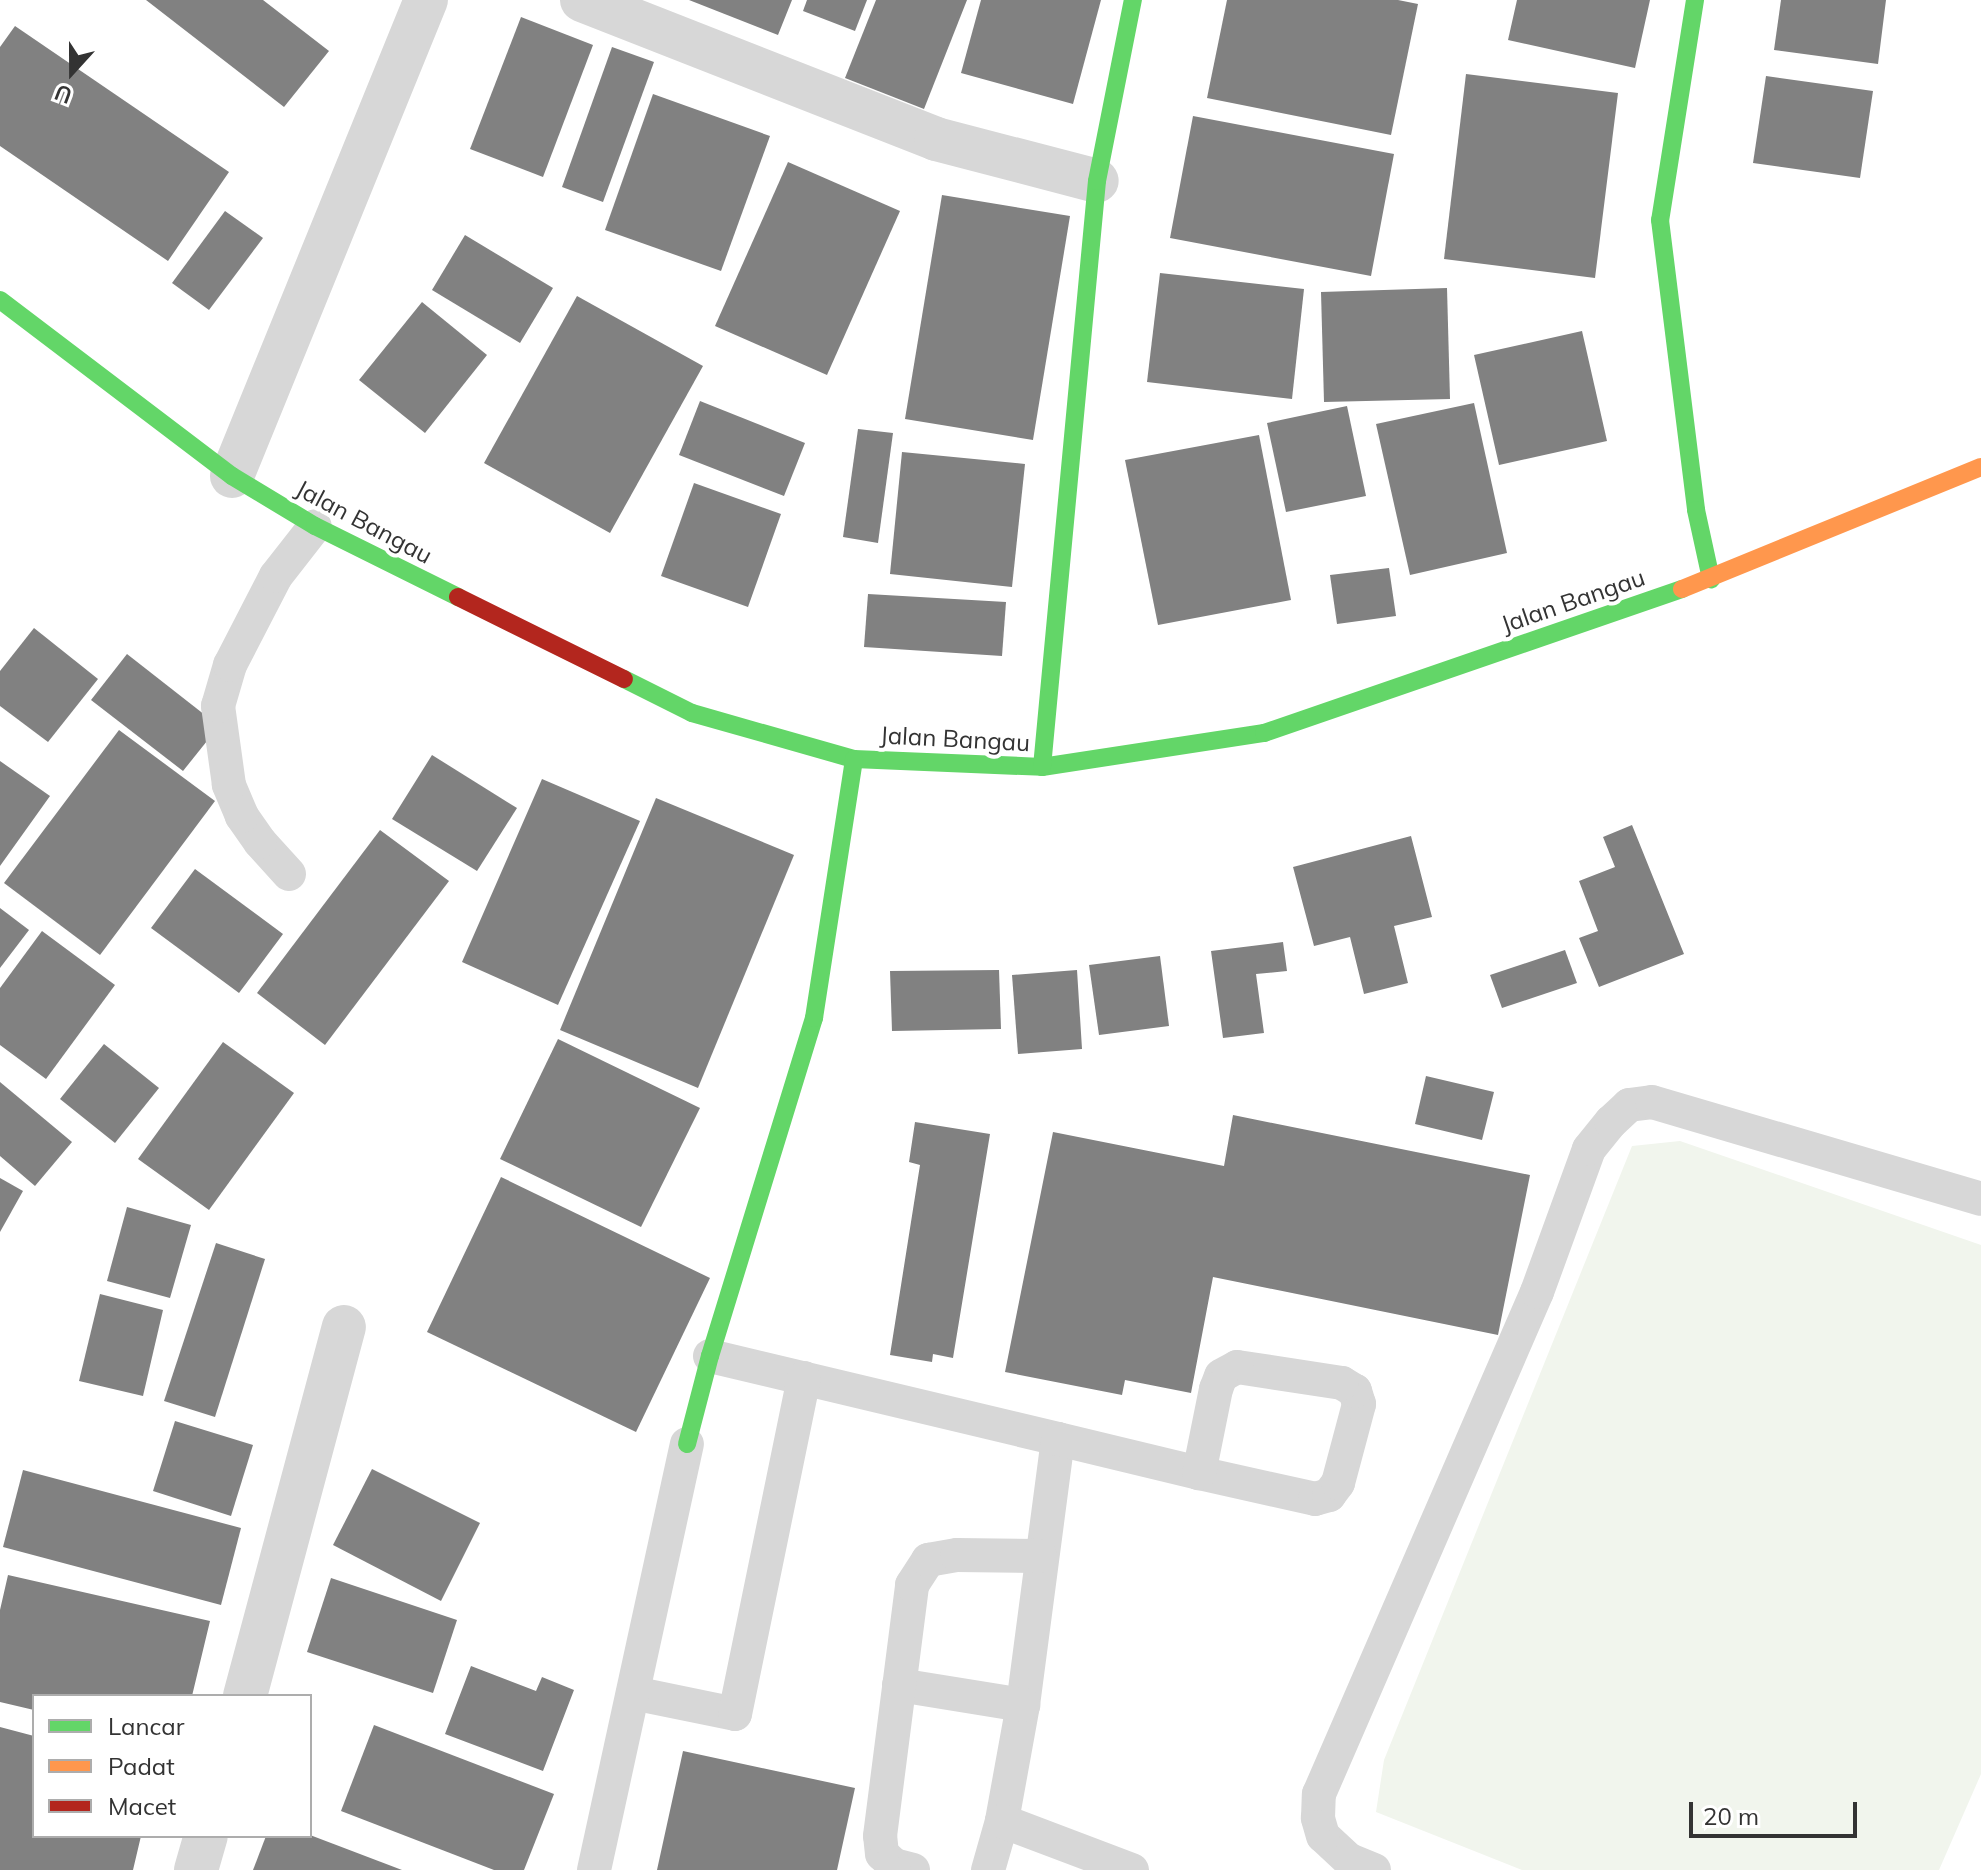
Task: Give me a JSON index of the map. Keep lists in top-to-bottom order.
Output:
{
  "streets": {
    "street": ["Jalan Bangau"]
  },
  "legend": ["Lancar", "Padat", "Macet"],
  "scale_bar": "20 m",
  "north": "bottom"
}
